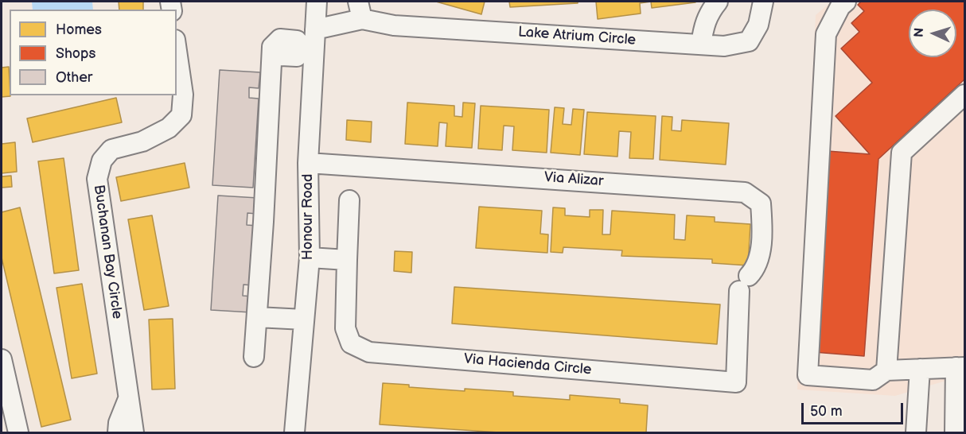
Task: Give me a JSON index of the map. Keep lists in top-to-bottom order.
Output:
{
  "streets": {
    "street": [
      "Lake Atrium Circle",
      "Via Alizar",
      "Honour Road",
      "Buchanan Bay Circle",
      "Via Hacienda Circle"
    ]
  },
  "crossings": [
    ["Lake Atrium Circle", "Honour Road"],
    ["Via Alizar", "Honour Road"],
    ["Via Alizar", "Via Hacienda Circle"]
  ],
  "legend": ["Homes", "Shops", "Other"],
  "scale_bar": "50 m",
  "north": "left"
}
